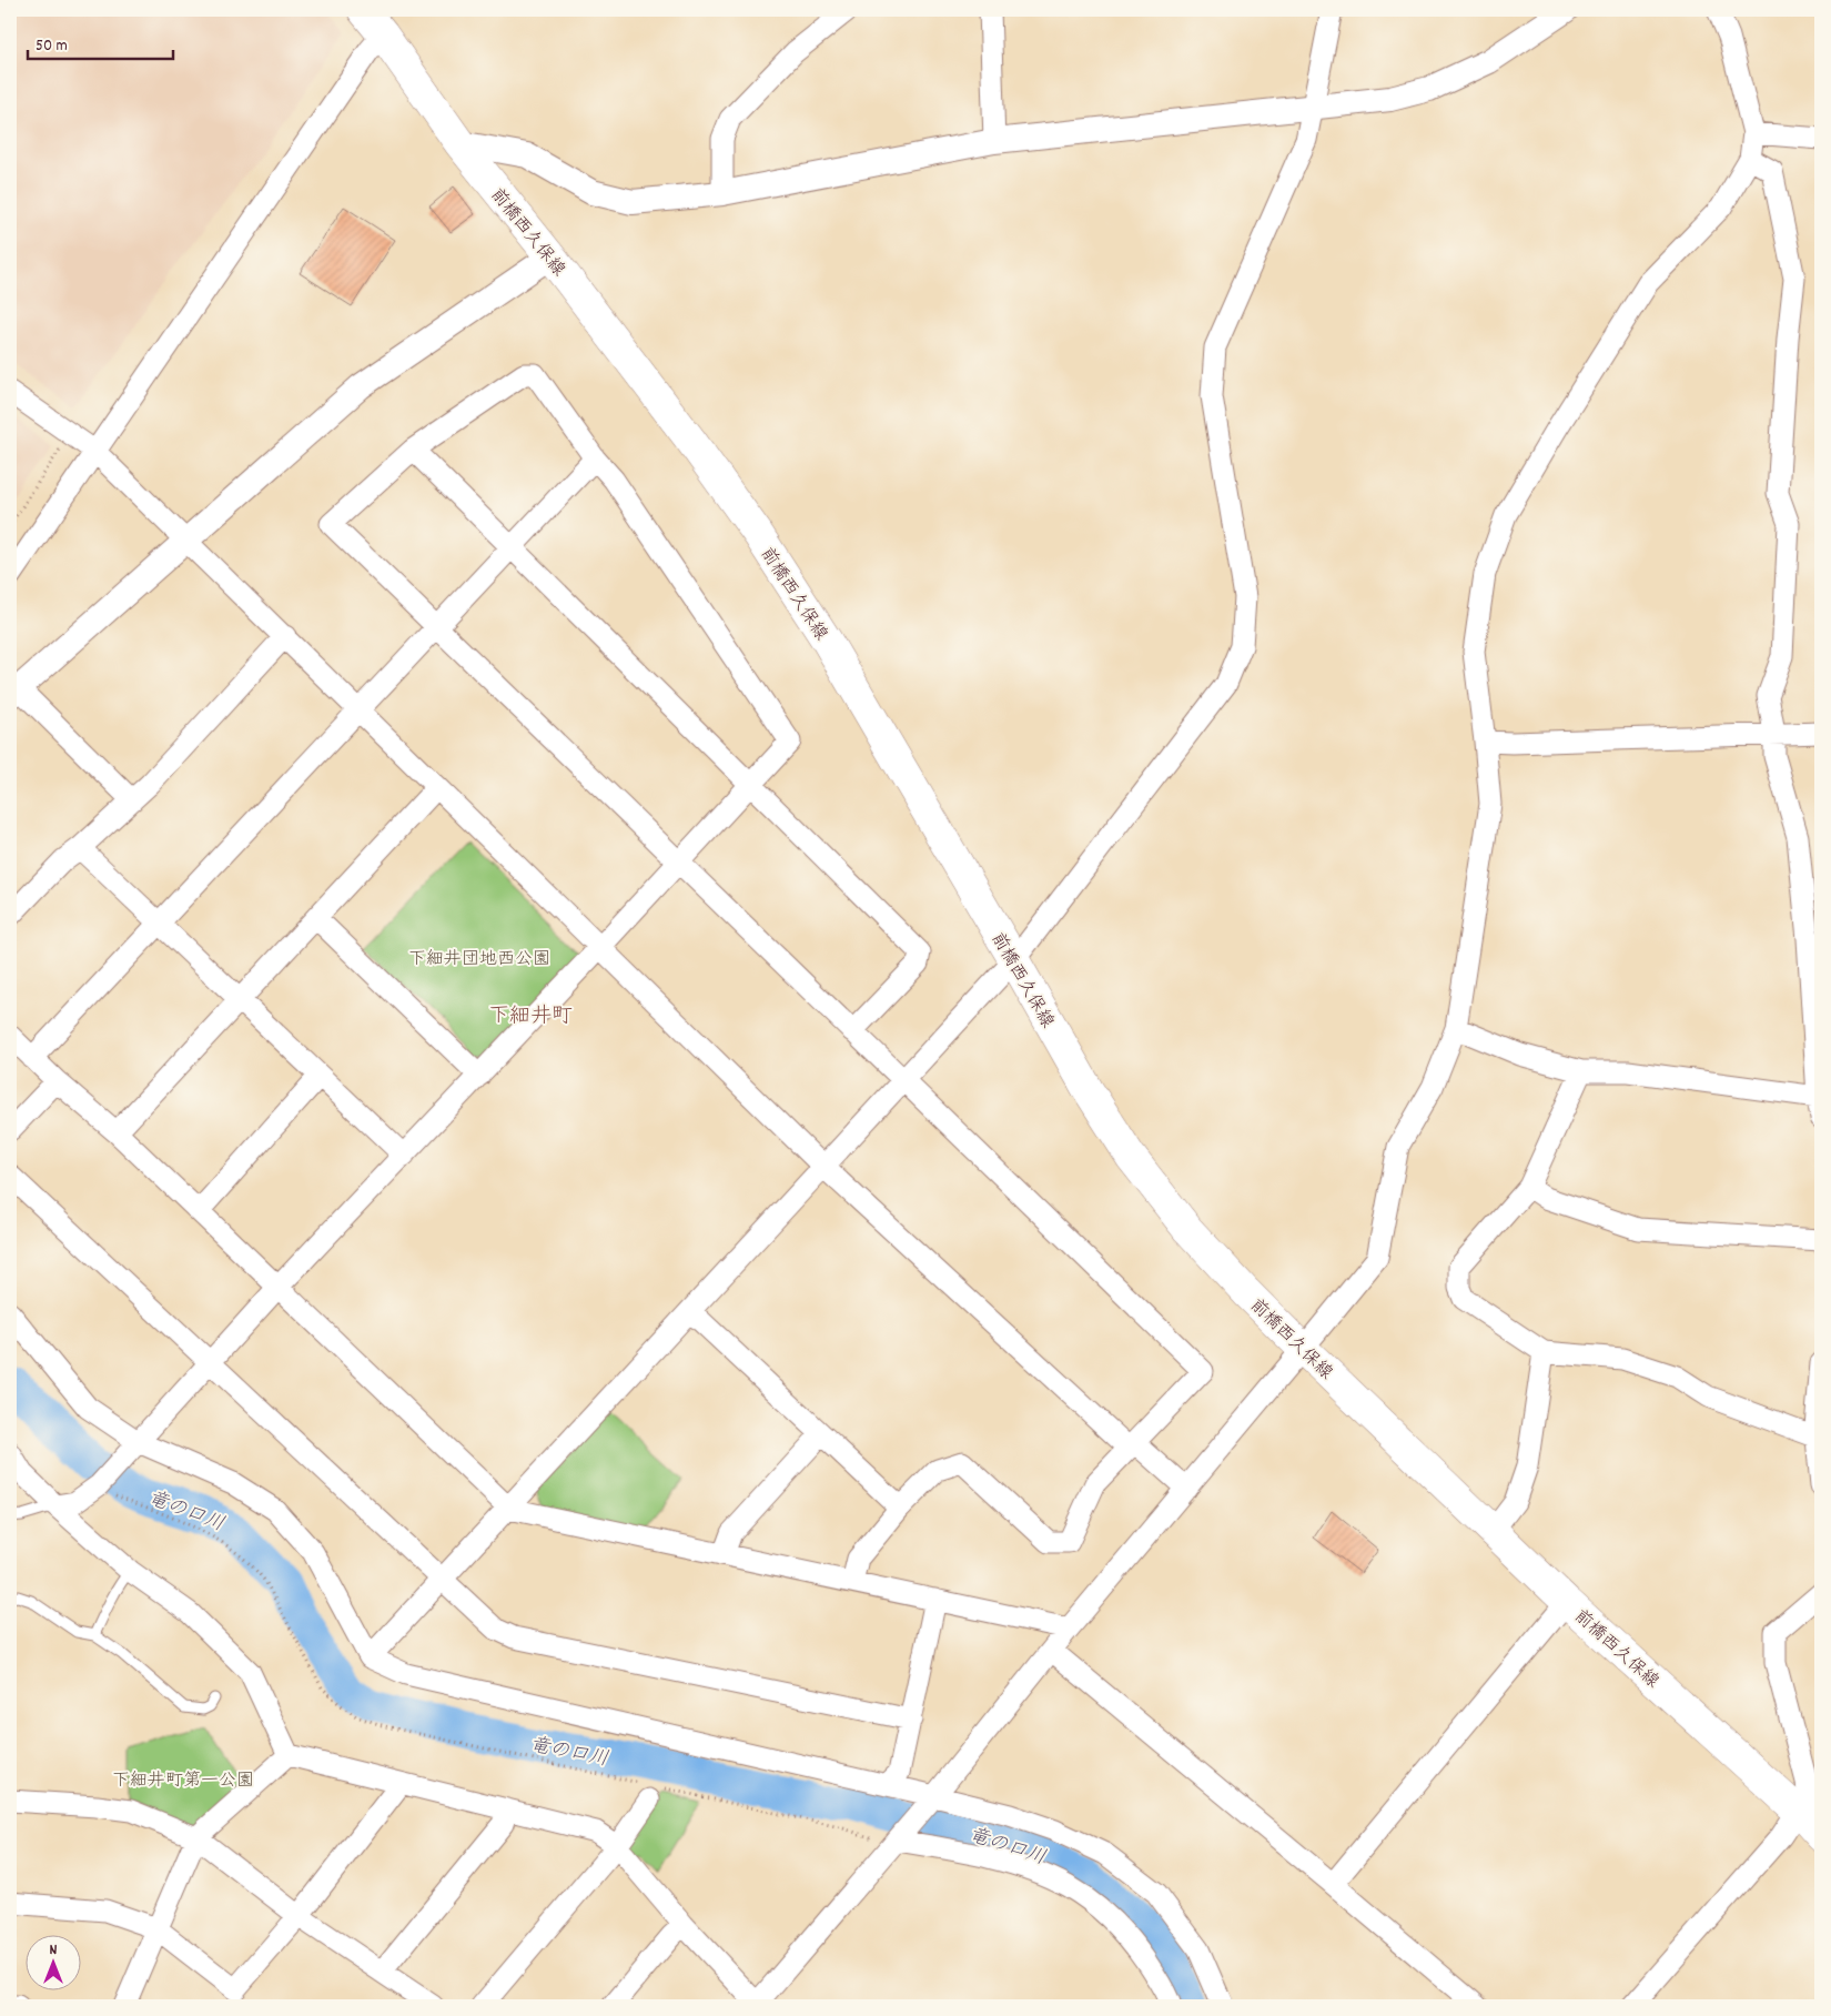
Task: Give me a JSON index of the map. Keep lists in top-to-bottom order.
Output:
{
  "streets": {
    "main road": ["前橋西久保線"]
  },
  "districts": ["下細井町"],
  "water": ["竜の口川"],
  "parks": ["下細井団地西公園", "下細井町第一公園"],
  "scale_bar": "50 m",
  "north": "top"
}
